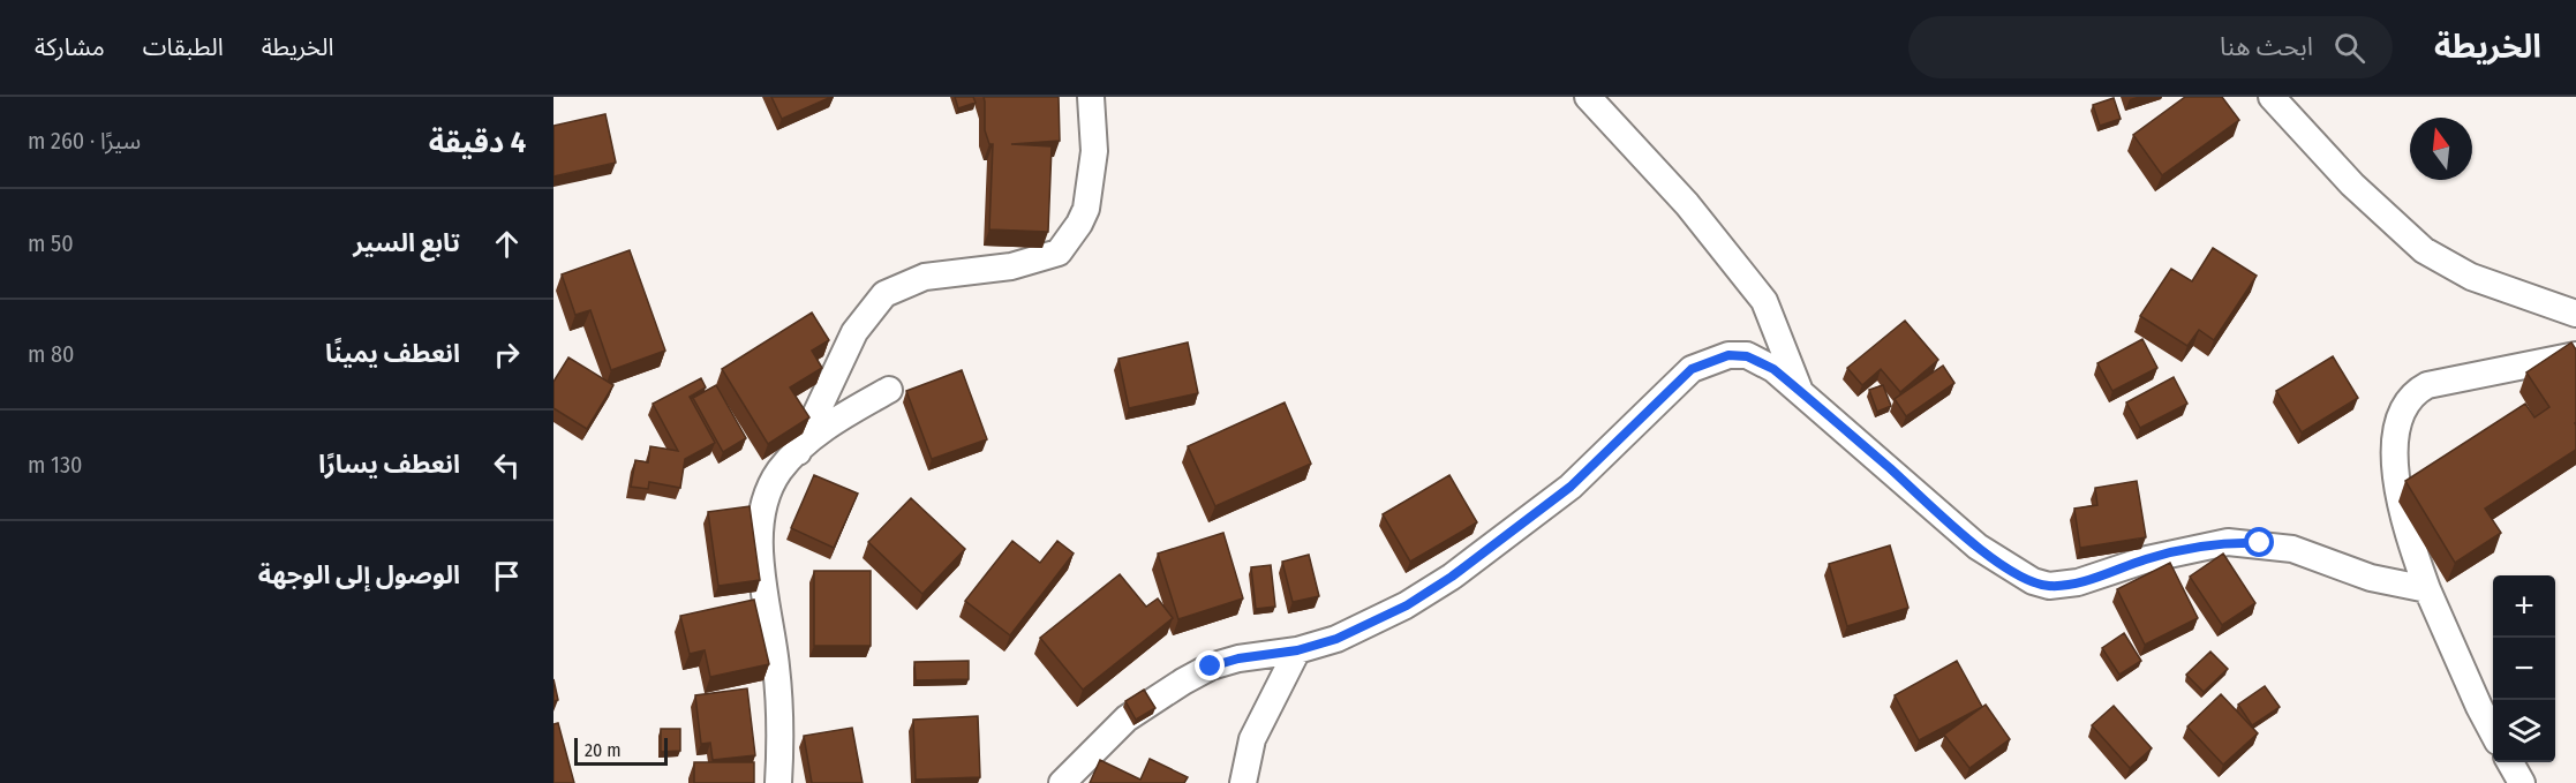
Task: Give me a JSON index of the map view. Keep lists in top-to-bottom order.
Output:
{
  "scale_bar": "20 m",
  "north": "top",
  "page": {
    "header": "الخريطة",
    "search": "ابحث هنا",
    "nav": ["الخريطة", "الطبقات", "مشاركة"],
    "heading": ["4 دقيقة", "سيرًا · 260 m"],
    "list": [
      ["تابع السير", "50 m"],
      ["انعطف يمينًا", "80 m"],
      ["انعطف يسارًا", "130 m"],
      "الوصول إلى الوجهة"
    ],
    "map_buttons": ["+", "−"],
    "scale": "20 m"
  }
}
